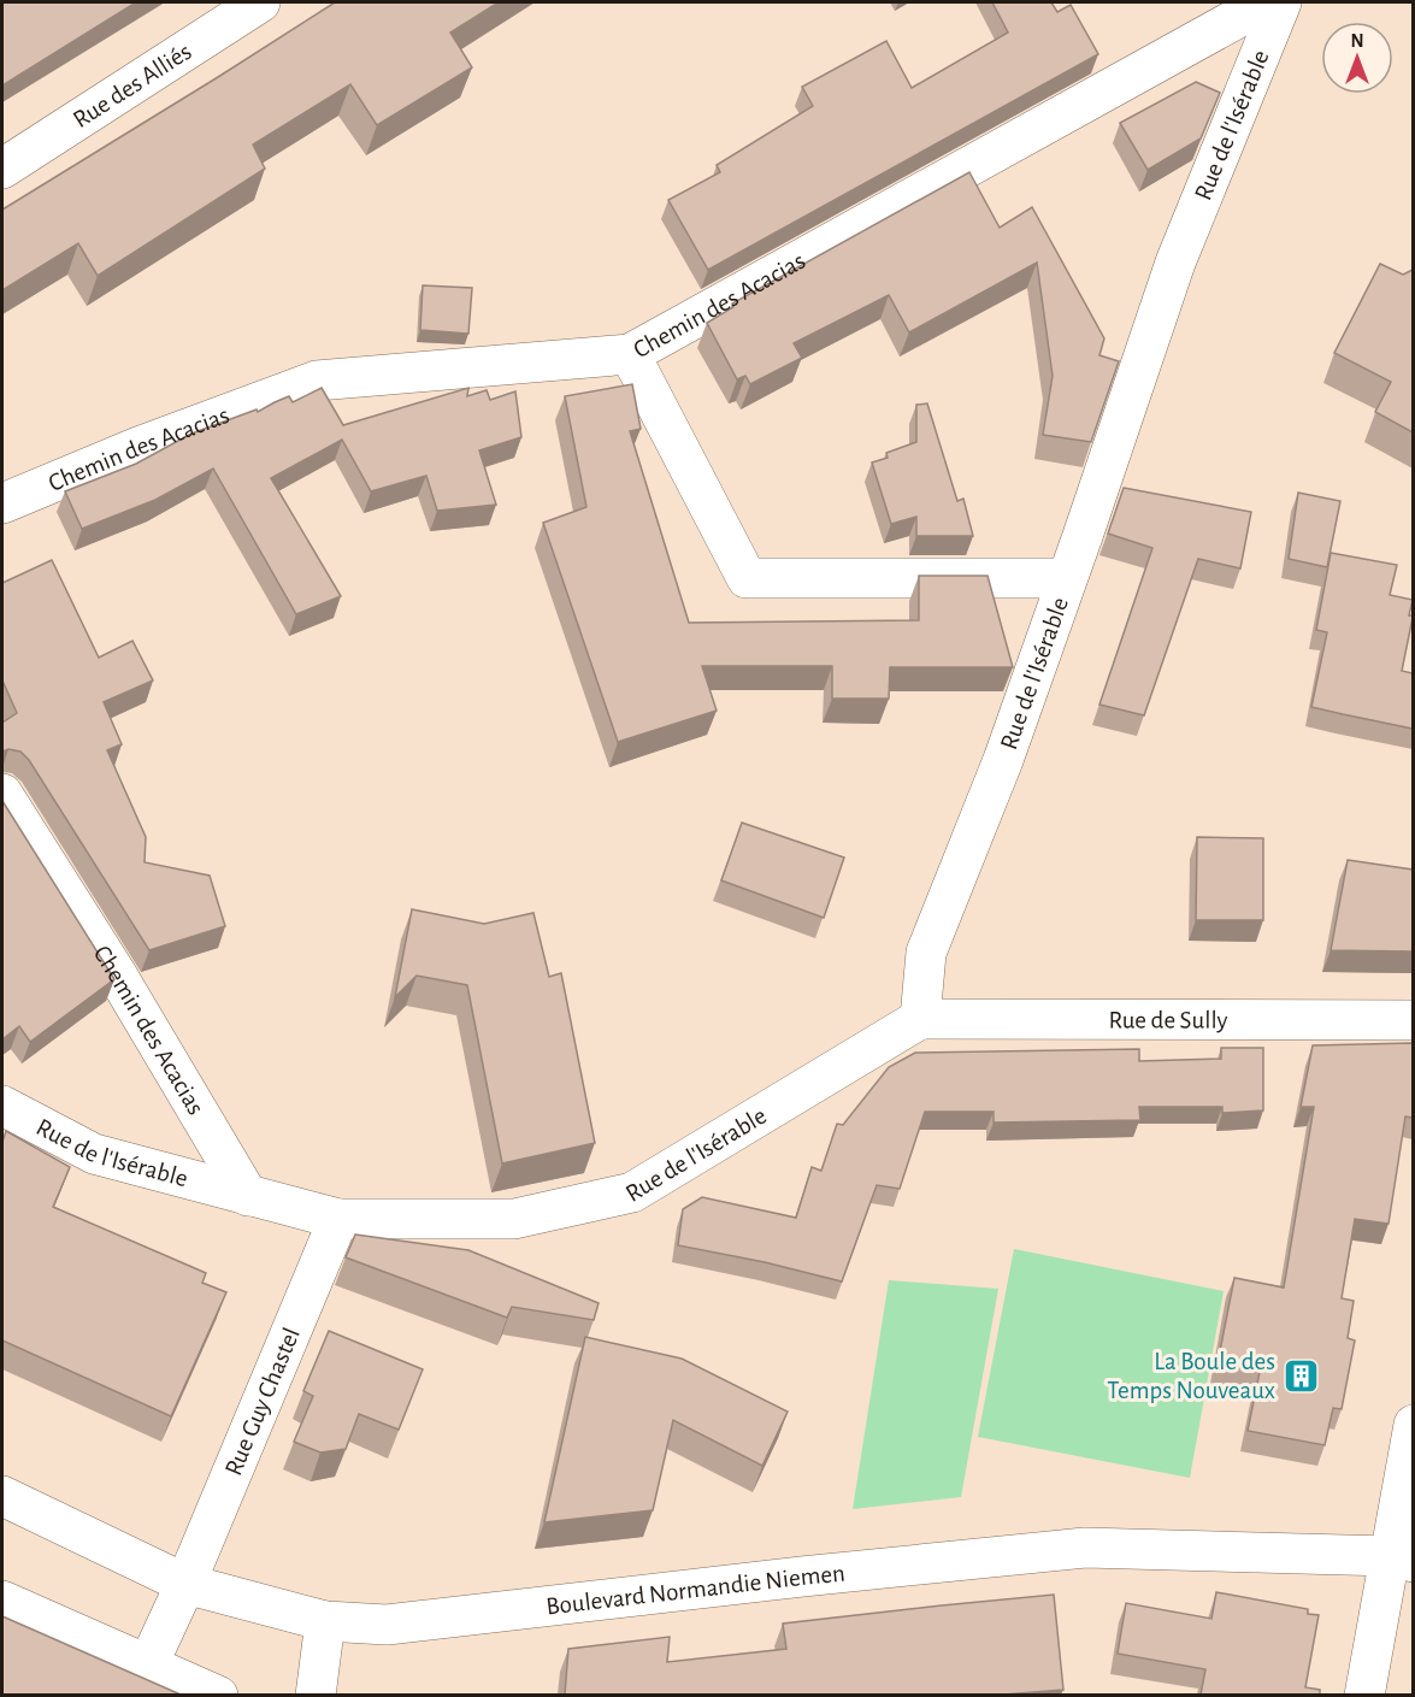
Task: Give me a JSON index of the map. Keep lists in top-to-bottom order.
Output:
{
  "streets": {
    "street": [
      "Rue des Alliés",
      "Rue de l'Isérable",
      "Chemin des Acacias",
      "Rue de Sully",
      "Rue Guy Chastel",
      "Boulevard Normandie Niemen"
    ]
  },
  "crossings": [
    ["Rue de l'Isérable", "Chemin des Acacias"],
    ["Rue de l'Isérable", "Rue de Sully"],
    ["Rue de l'Isérable", "Rue Guy Chastel"],
    ["Rue Guy Chastel", "Boulevard Normandie Niemen"]
  ],
  "places": {
    "building": ["La Boule des Temps Nouveaux"]
  },
  "north": "top"
}
